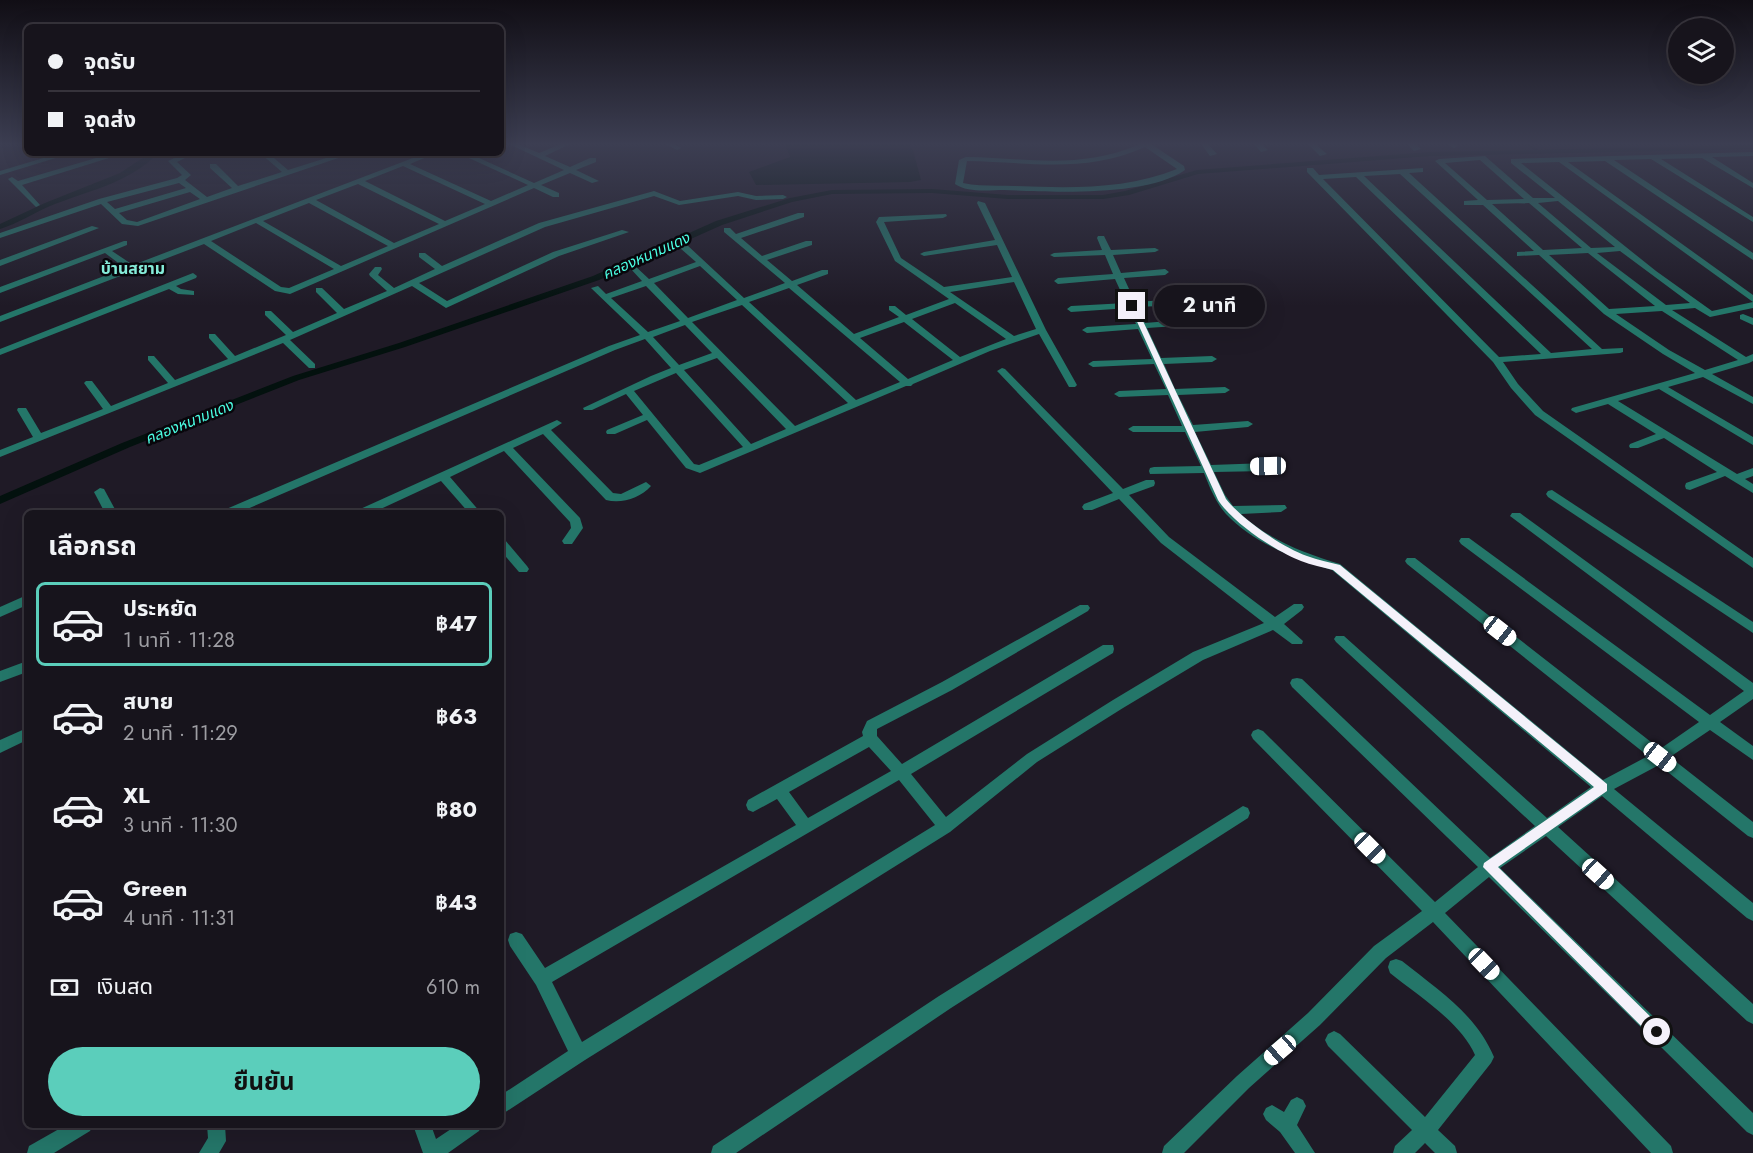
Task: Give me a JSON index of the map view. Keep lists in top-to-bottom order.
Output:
{
  "districts": ["บ้านสยาม"],
  "water": ["คลองหนามแดง"],
  "page": {
    "banner": ["จุดรับ", "จุดส่ง"],
    "bubble": "2 นาที",
    "heading": "เลือกรถ",
    "list": [
      {
        "name": "ประหยัด",
        "note": "1 นาที · 11:28",
        "value": "฿47"
      },
      {
        "name": "สบาย",
        "note": "2 นาที · 11:29",
        "value": "฿63"
      },
      {
        "name": "XL",
        "note": "3 นาที · 11:30",
        "value": "฿80"
      },
      {
        "name": "Green",
        "note": "4 นาที · 11:31",
        "value": "฿43"
      }
    ],
    "pay": ["เงินสด", "610 m"],
    "buttons": "ยืนยัน"
  }
}
